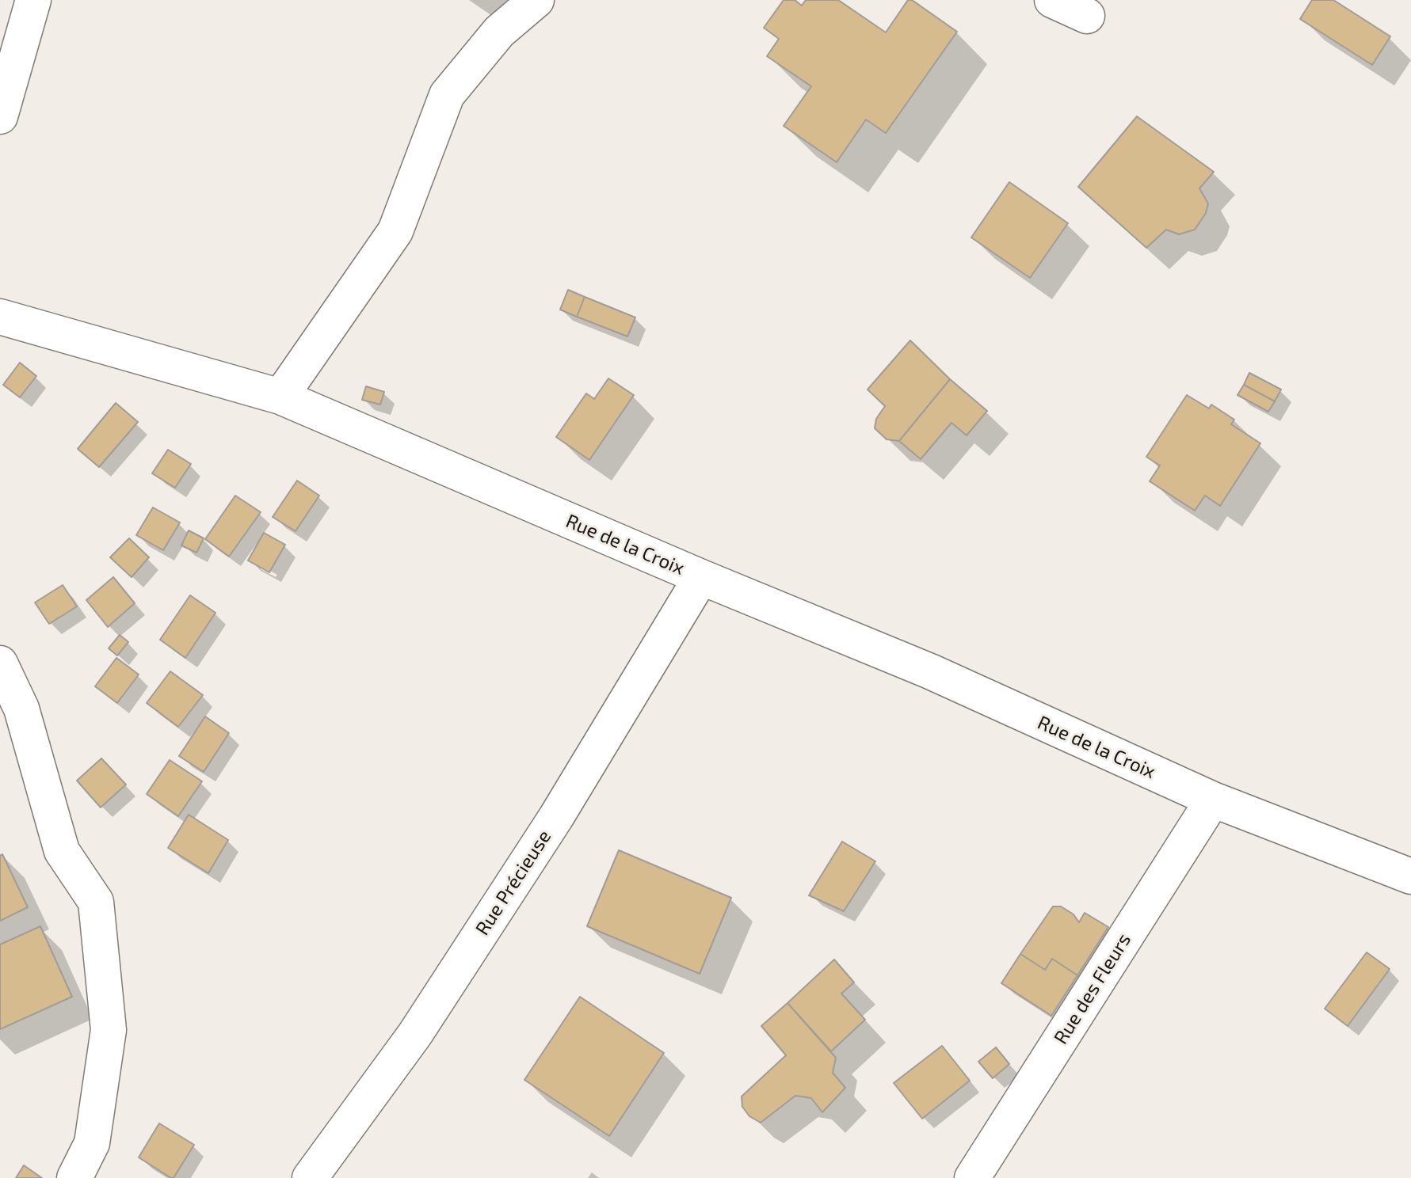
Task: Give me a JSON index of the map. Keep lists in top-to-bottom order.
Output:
{
  "streets": {
    "street": ["Rue de la Croix", "Rue Précieuse", "Rue des Fleurs"]
  },
  "crossings": [
    ["Rue de la Croix", "Rue Précieuse"],
    ["Rue de la Croix", "Rue des Fleurs"]
  ]
}
